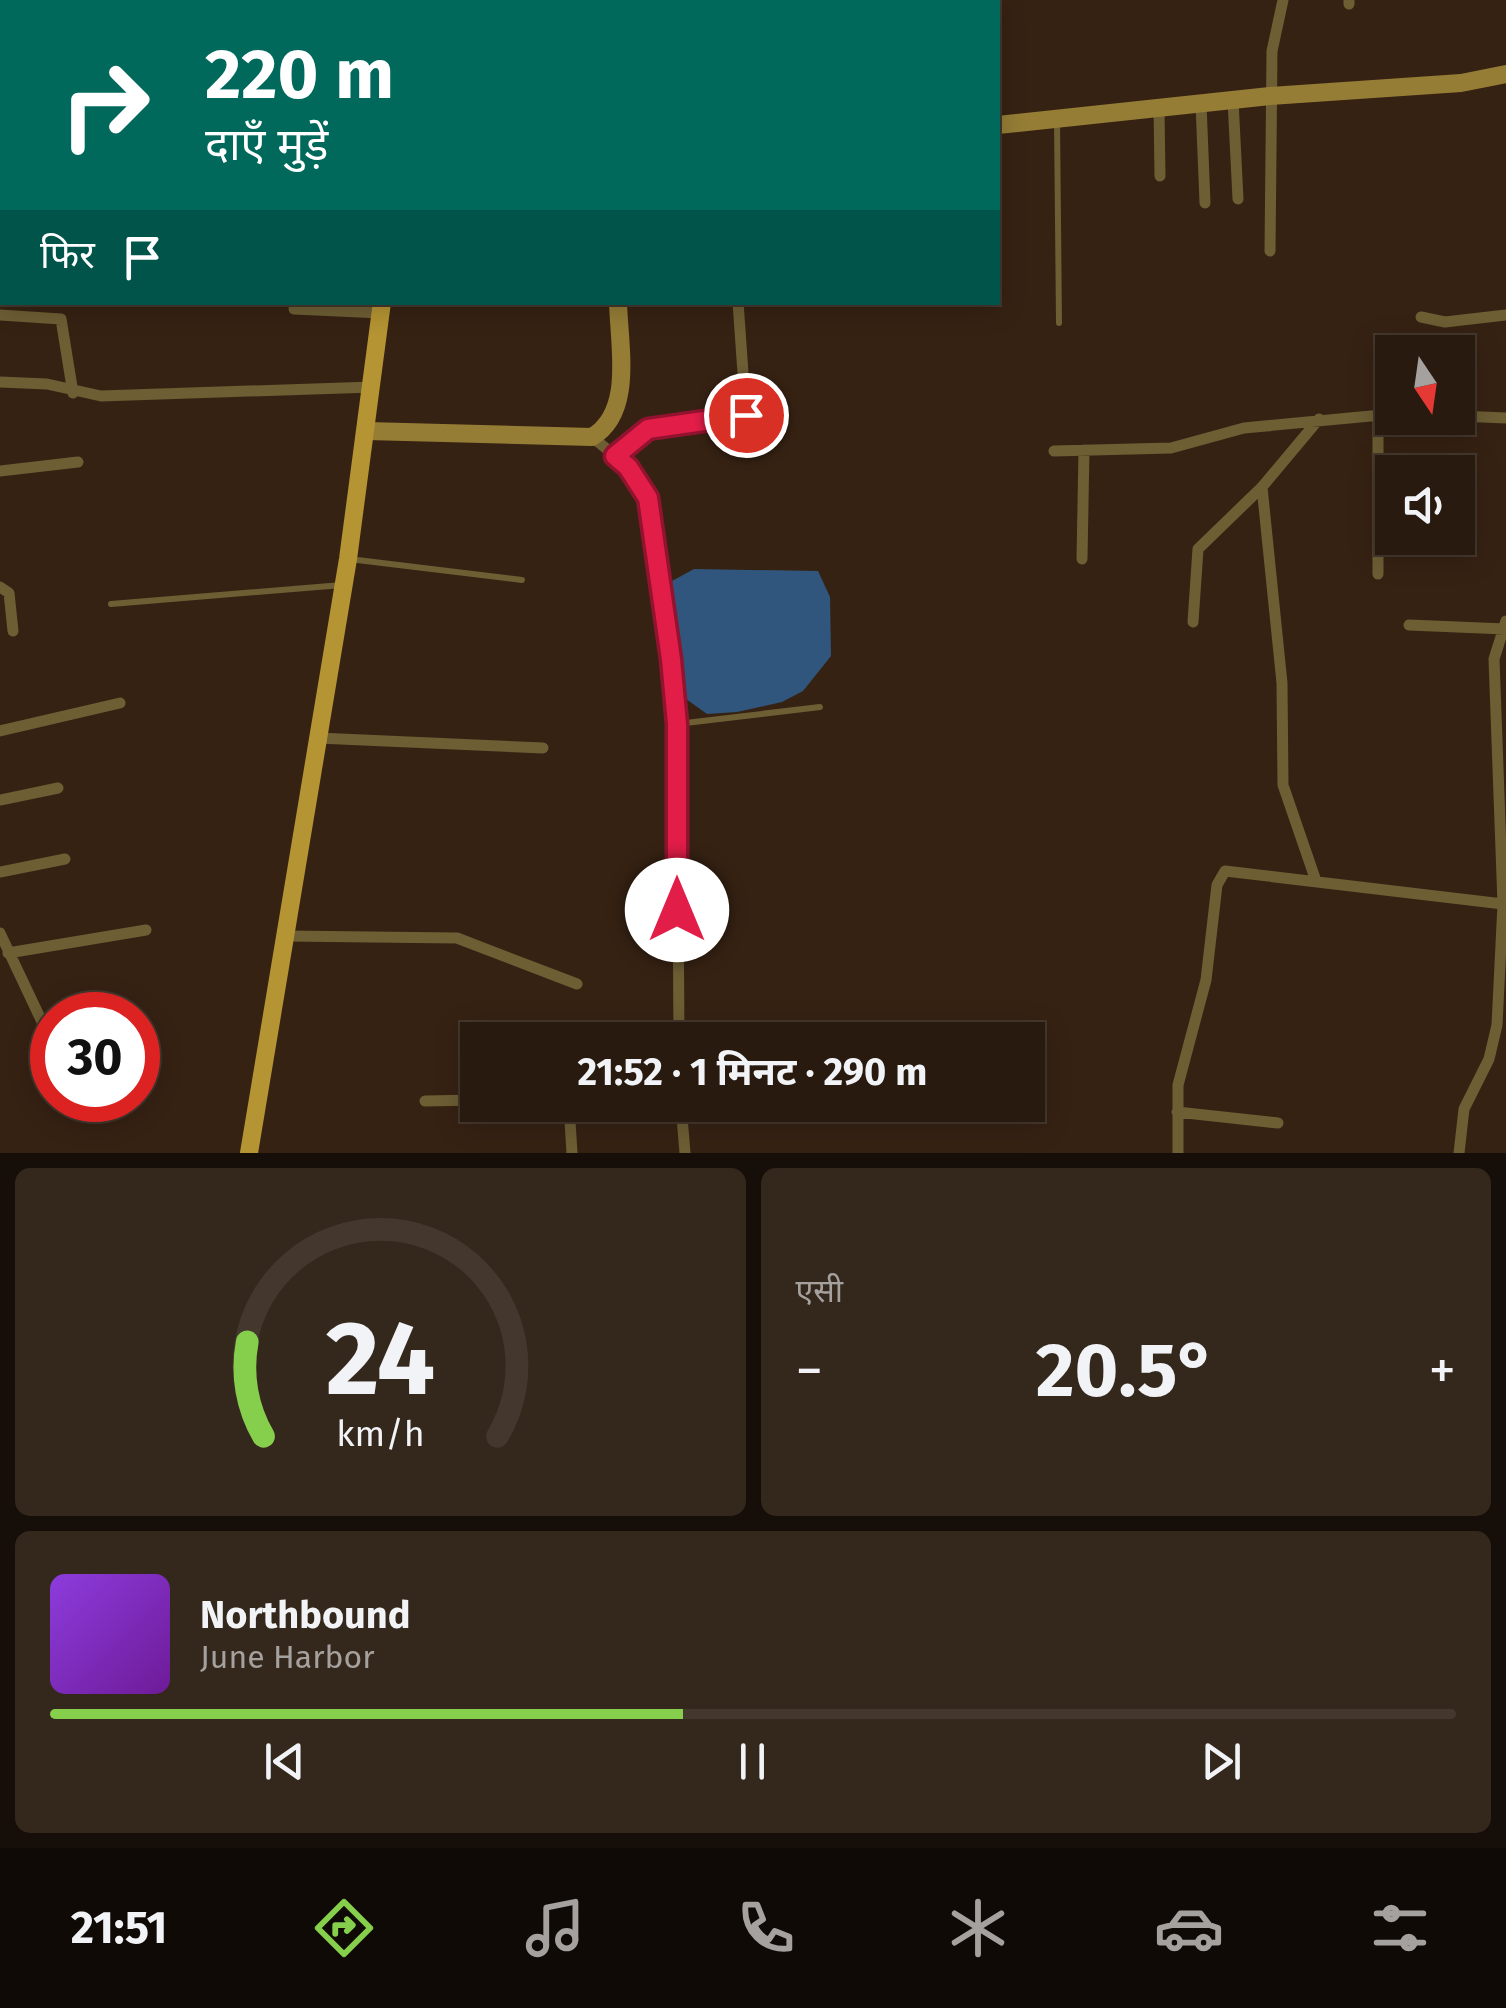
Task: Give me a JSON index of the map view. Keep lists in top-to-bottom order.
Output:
{
  "north": "bottom",
  "page": {
    "turn": ["220 m", "दाएँ मुड़ें"],
    "then": "फिर",
    "limit": "30",
    "trip": "21:52 · 1 मिनट · 290 m",
    "tile": "एसी",
    "heat": ["−", "20.5°", "+"],
    "song": ["Northbound", "June Harbor"],
    "tabs": "21:51",
    "gauge": ["24", "km/h"]
  }
}
